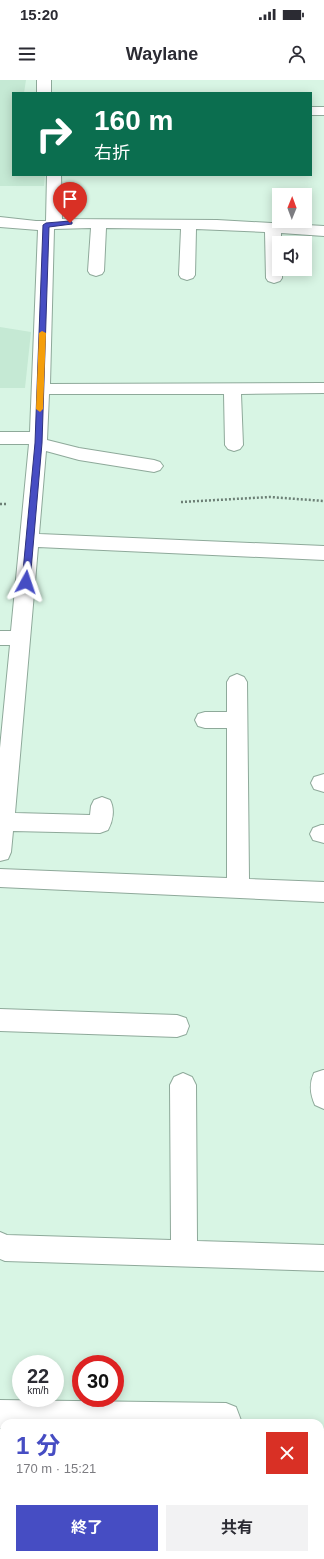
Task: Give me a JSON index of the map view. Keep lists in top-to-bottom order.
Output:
{
  "north": "top",
  "page": {
    "status": "15:20",
    "header": "Waylane",
    "turn": ["160 m", "右折"],
    "speed": "22 km/h",
    "limit": "30",
    "heading": ["1 分", "170 m · 15:21"],
    "buttons": ["終了", "共有"]
  }
}
